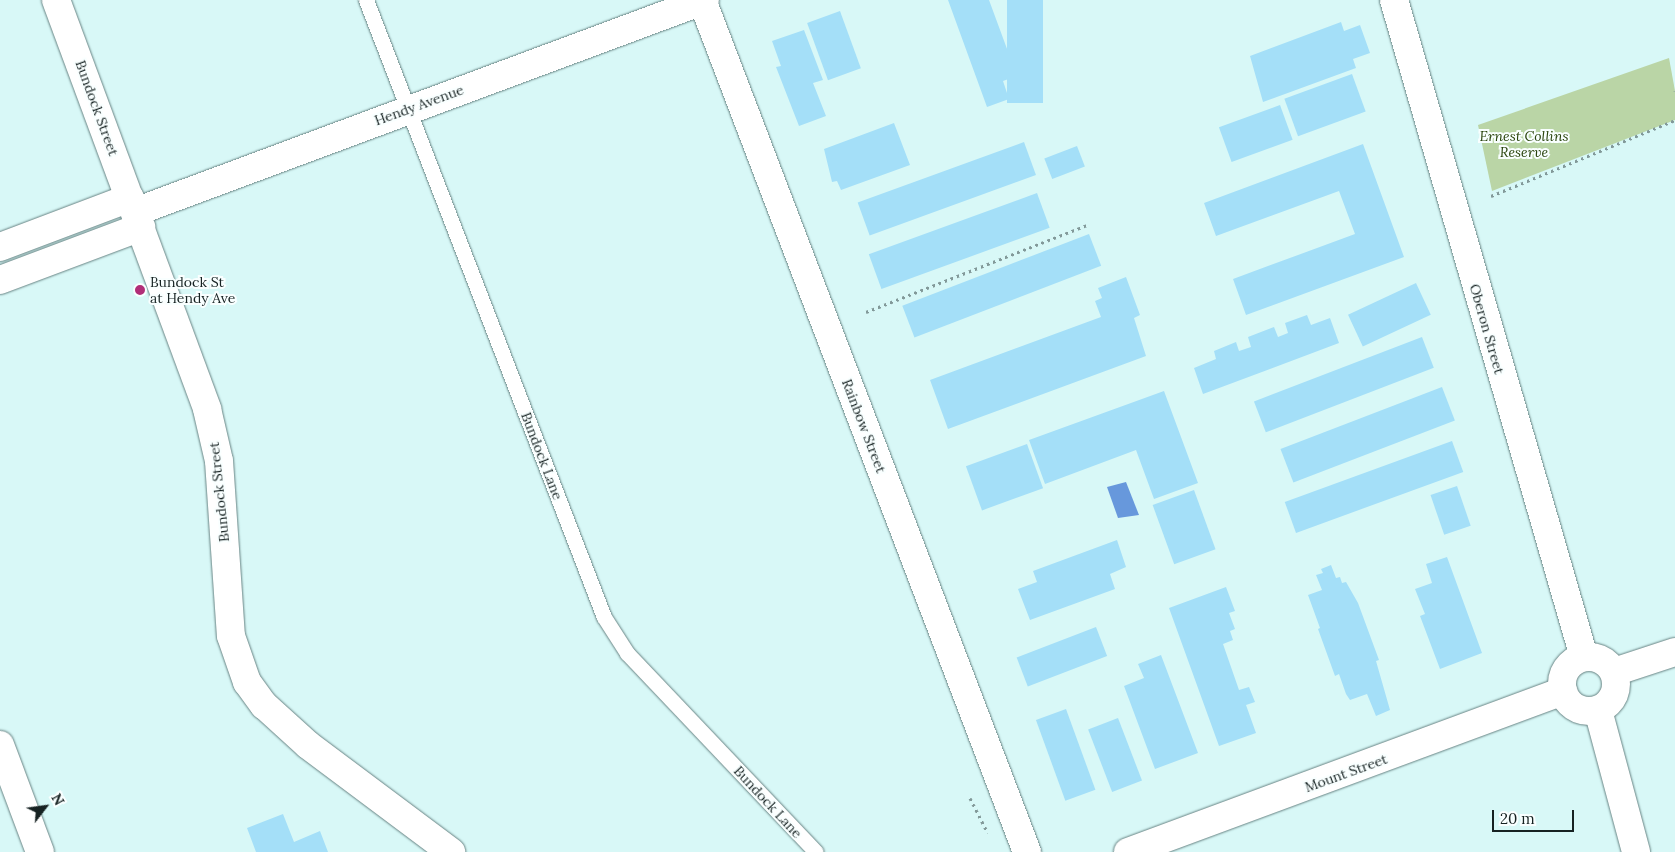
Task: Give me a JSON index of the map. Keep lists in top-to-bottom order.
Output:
{
  "streets": {
    "street": [
      "Hendy Avenue",
      "Bundock Street",
      "Oberon Street",
      "Rainbow Street",
      "Mount Street"
    ],
    "lane": ["Bundock Lane"]
  },
  "crossings": [
    ["Hendy Avenue", "Bundock Street"],
    ["Hendy Avenue", "Rainbow Street"],
    ["Hendy Avenue", "Bundock Lane"],
    ["Oberon Street", "Mount Street"]
  ],
  "parks": ["Ernest Collins Reserve"],
  "places": ["Bundock St at Hendy Ave"],
  "scale_bar": "20 m",
  "north": "top right"
}
